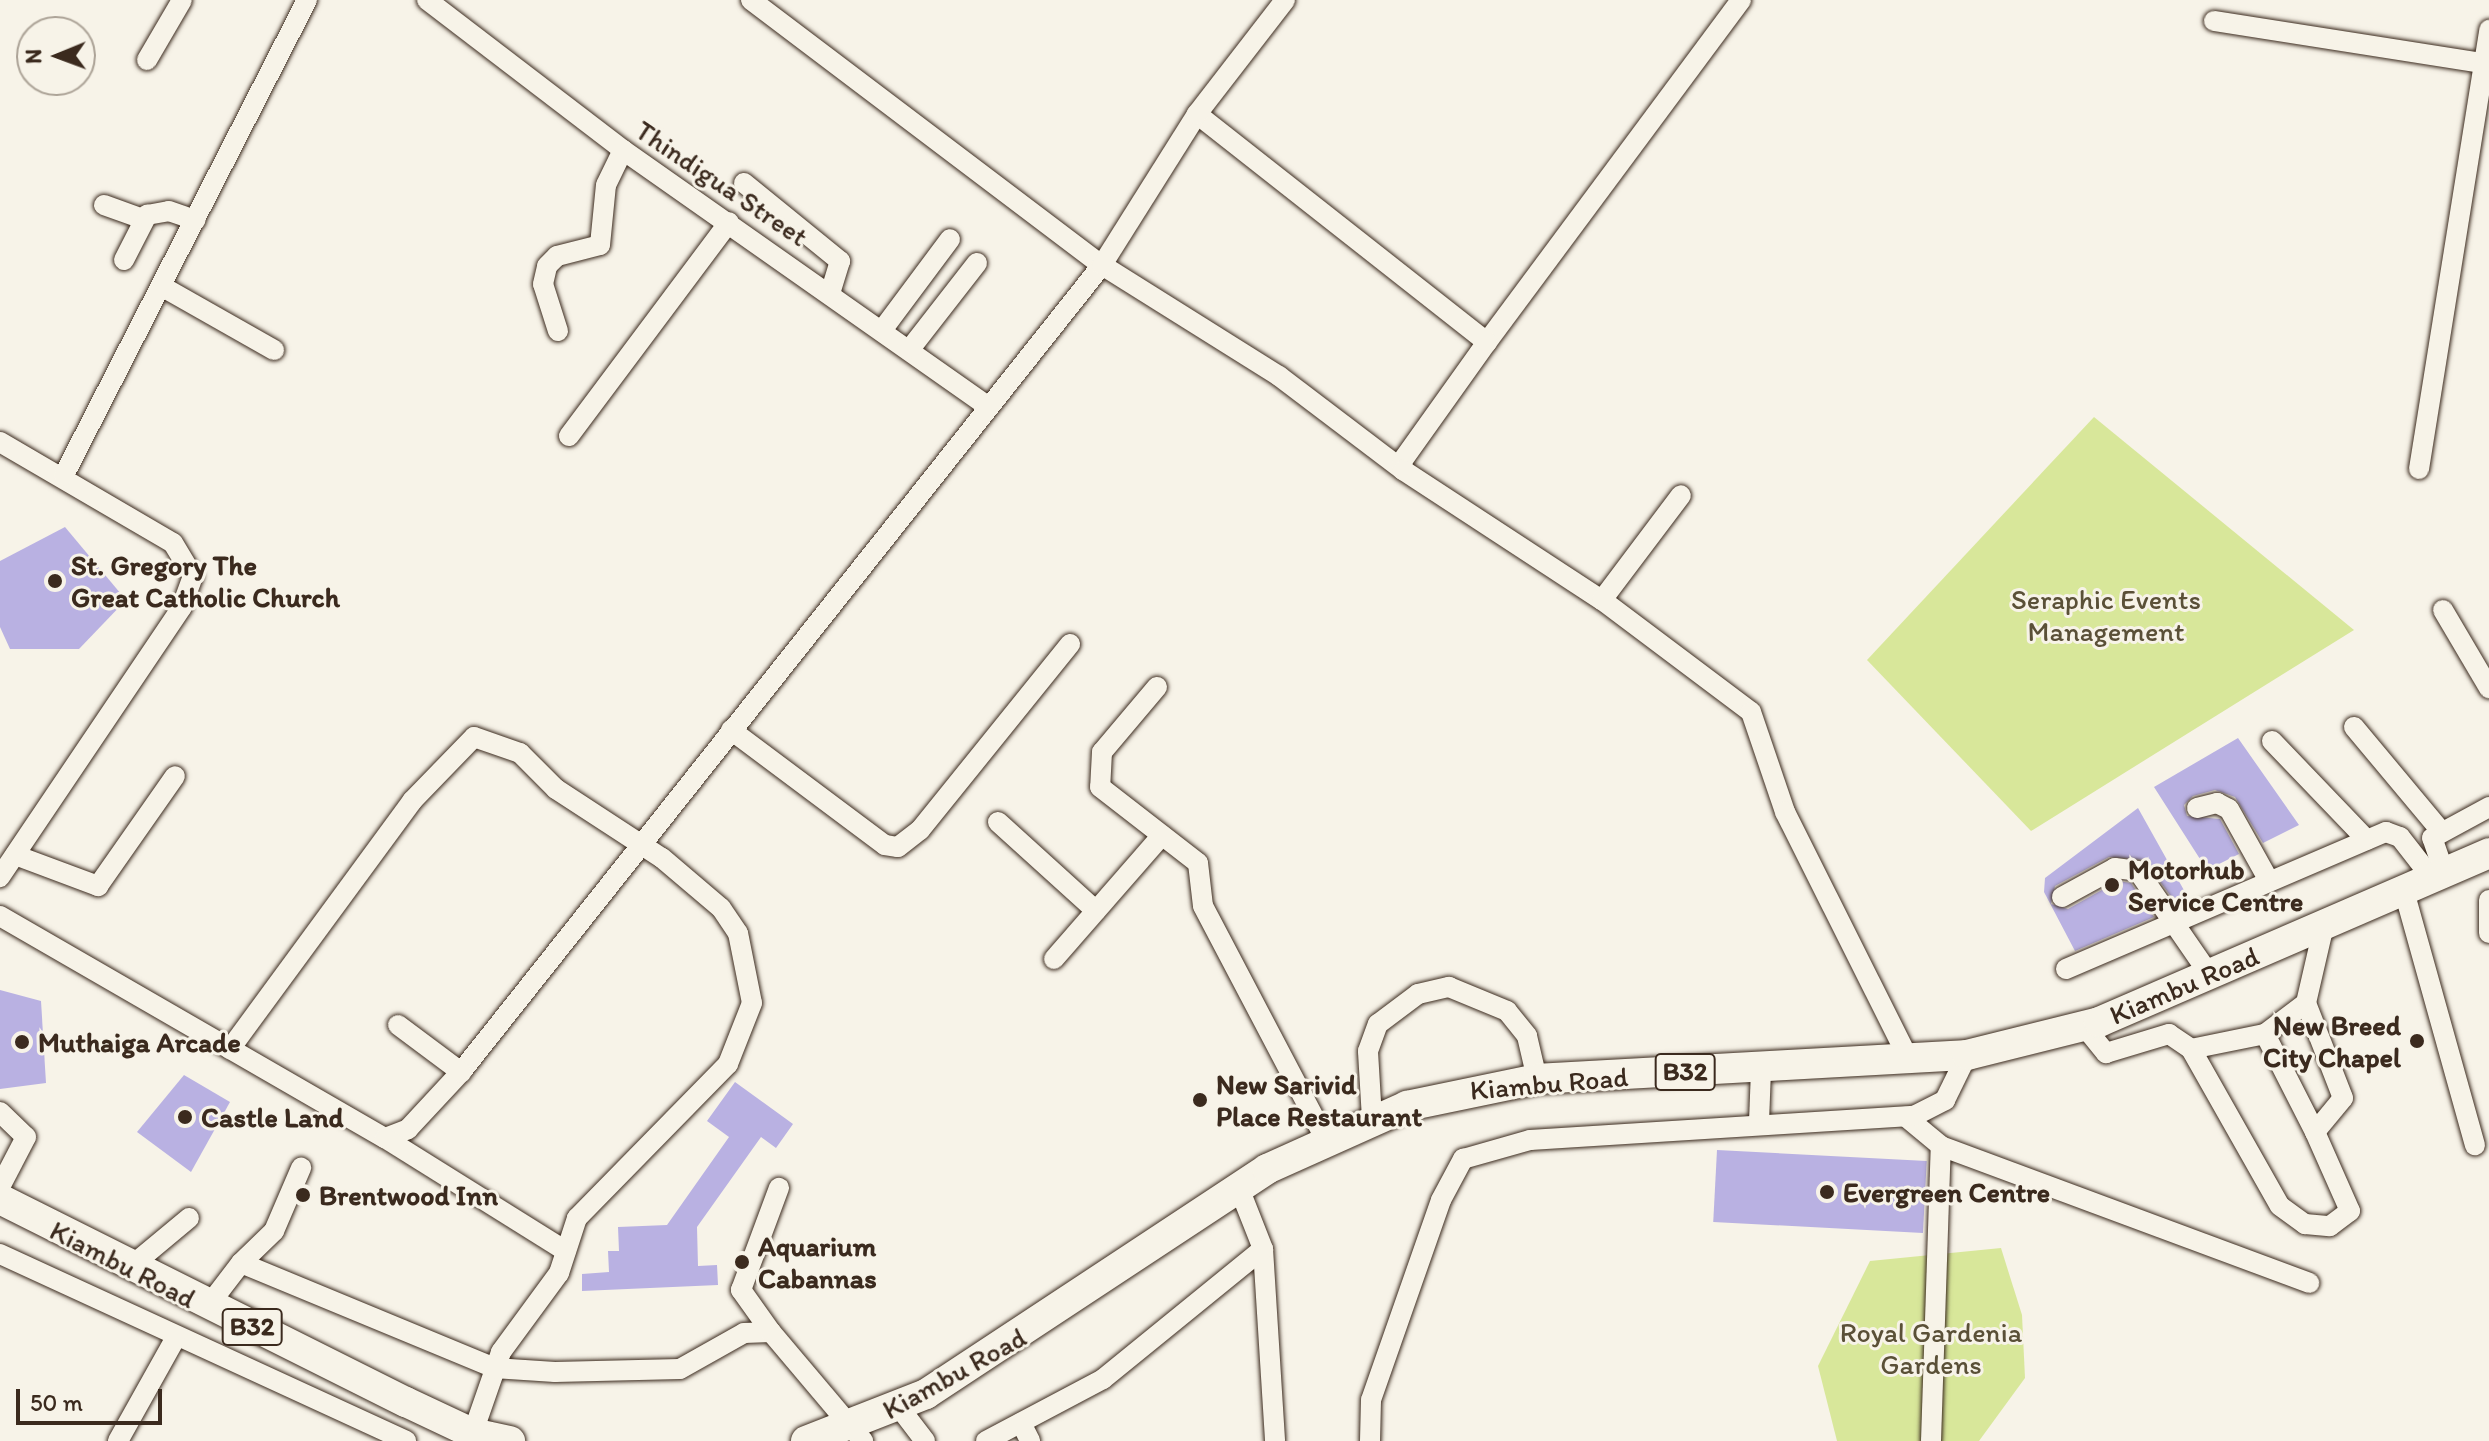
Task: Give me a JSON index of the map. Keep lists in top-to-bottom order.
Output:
{
  "streets": {
    "highway": ["Kiambu Road", "B32"],
    "street": ["Thindigua Street"]
  },
  "parks": ["Seraphic Events Management", "Royal Gardenia Gardens"],
  "places": [
    "St. Gregory The Great Catholic Church",
    "Motorhub Service Centre",
    "New Breed City Chapel",
    "Muthaiga Arcade",
    "New Sarivid Place Restaurant",
    "Castle Land",
    "Evergreen Centre",
    "Brentwood Inn",
    "Aquarium Cabannas"
  ],
  "scale_bar": "50 m",
  "north": "left"
}
